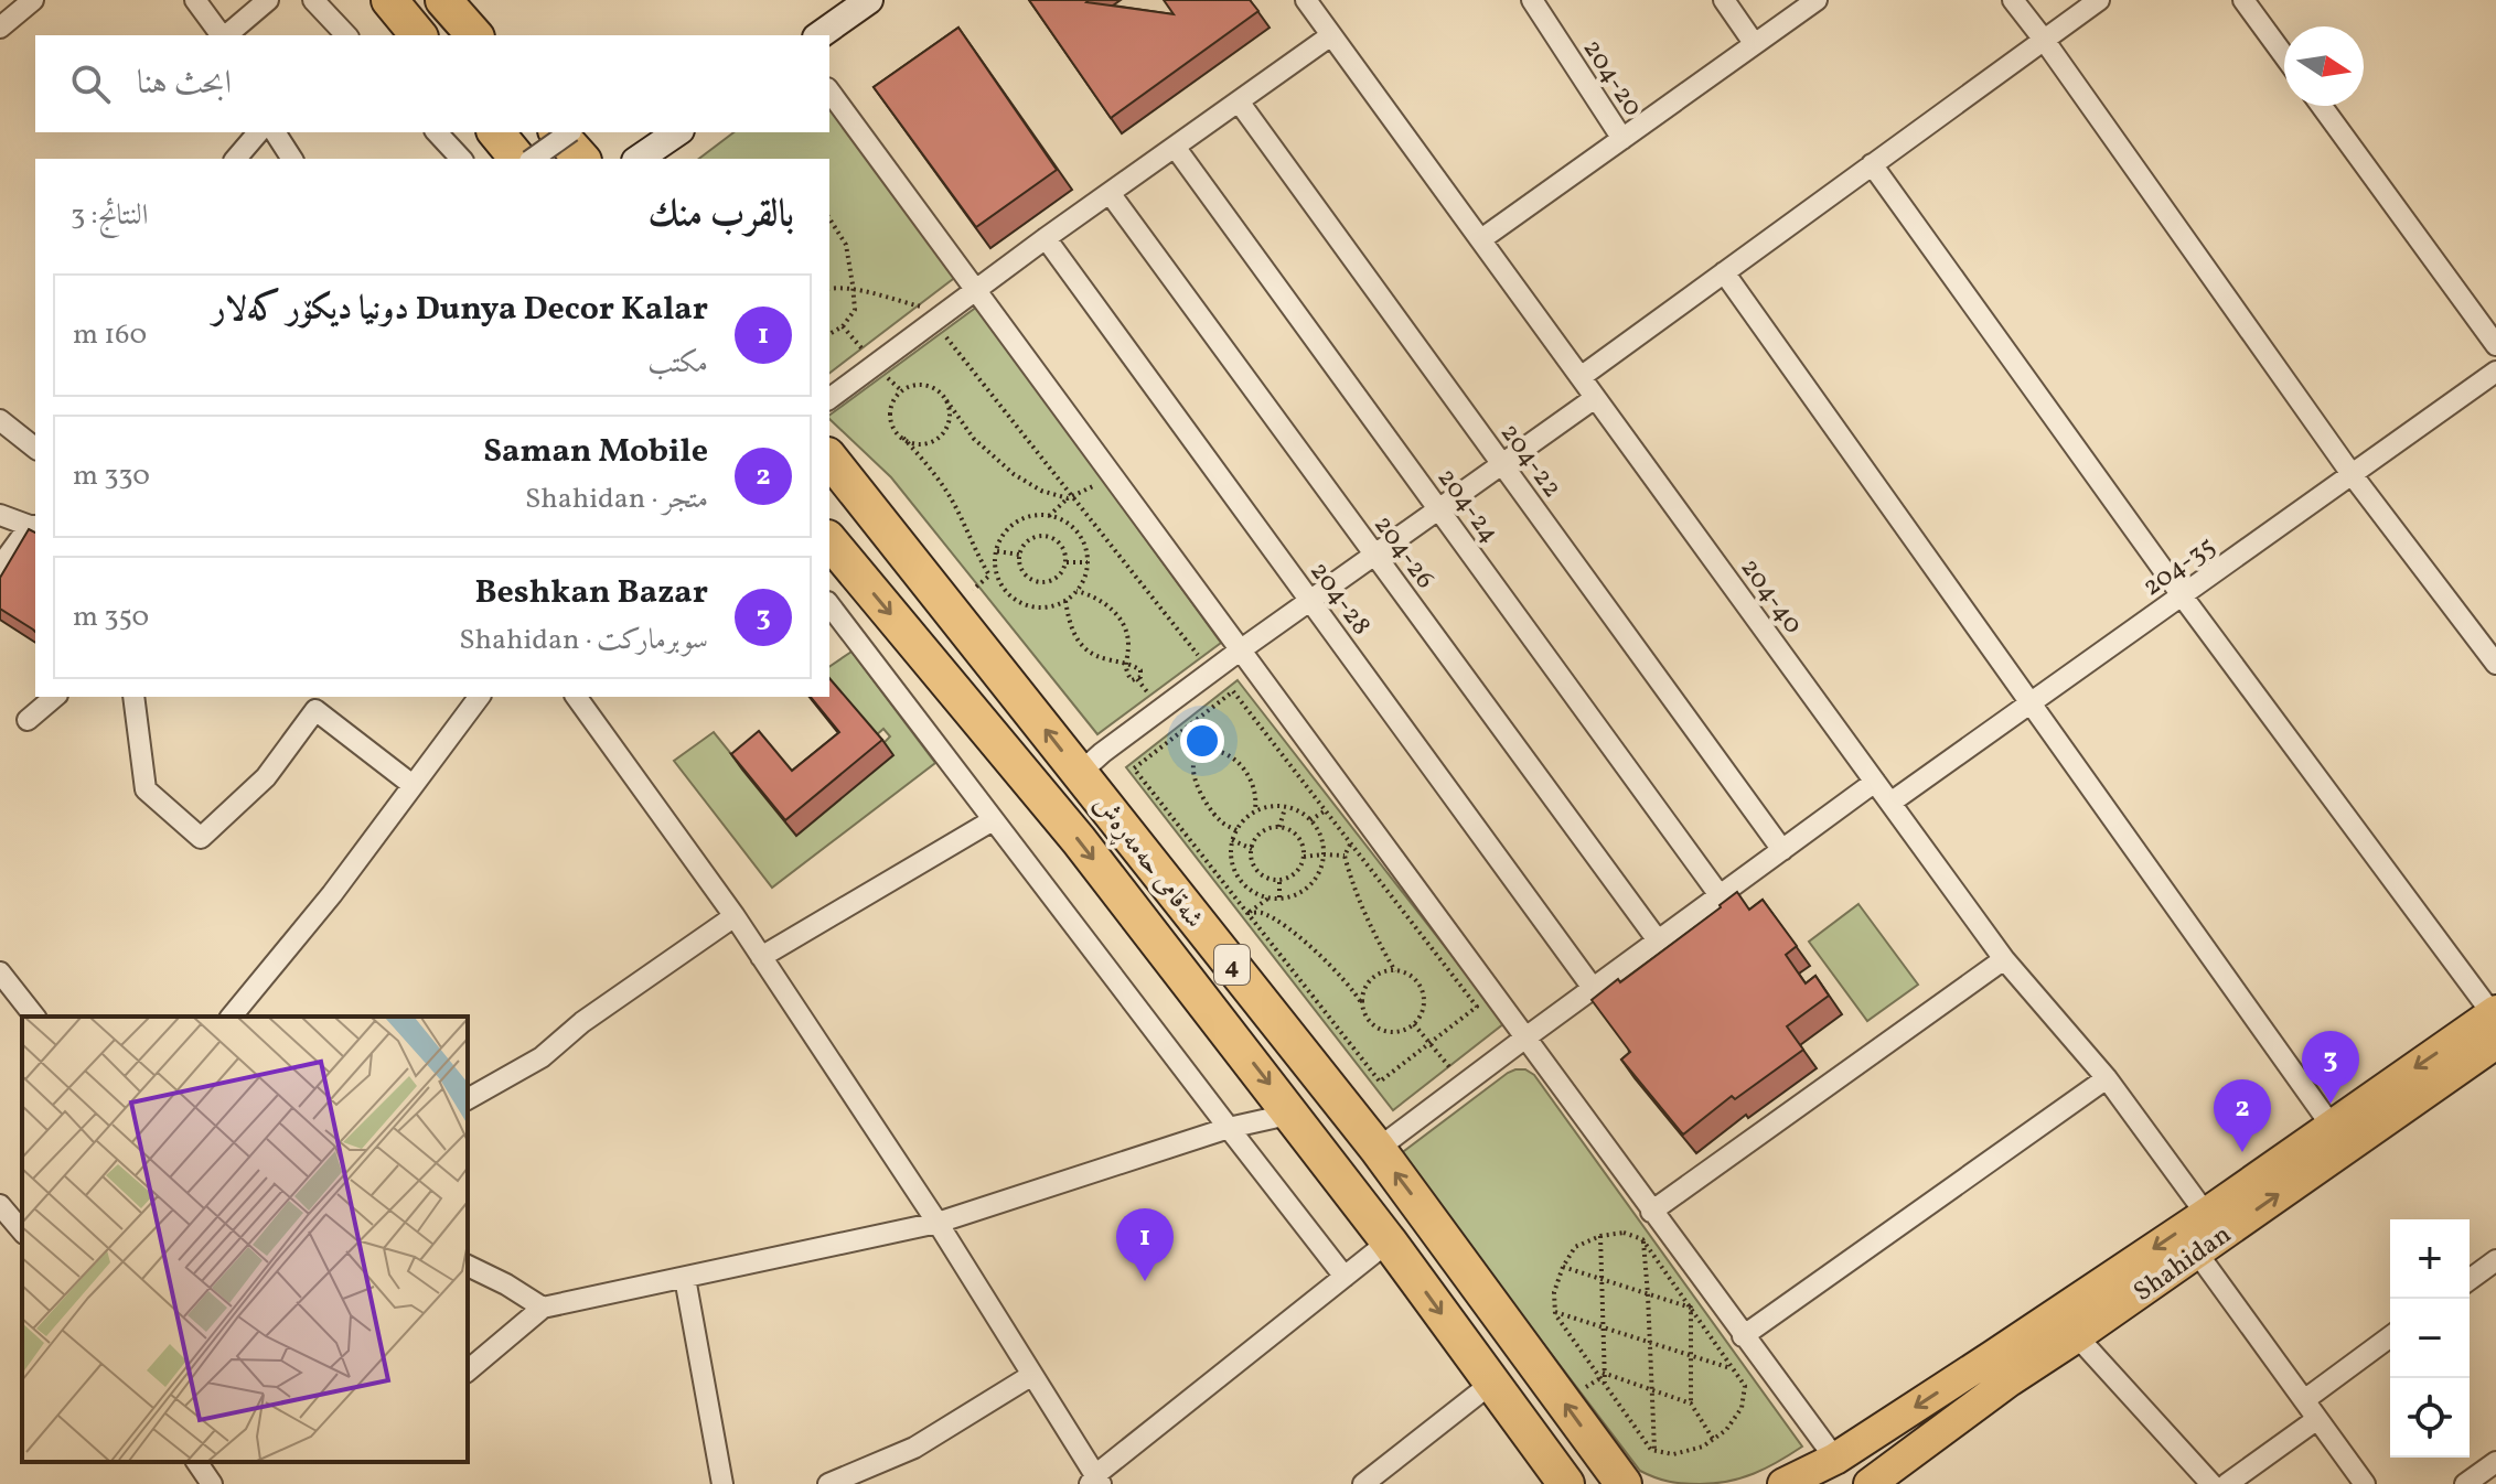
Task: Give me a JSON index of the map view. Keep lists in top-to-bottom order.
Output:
{
  "streets": {
    "highway": ["شەقامی حەمەڕەش", "4"],
    "main road": ["Shahidan"],
    "street": [
      "204-20",
      "204-22",
      "204-24",
      "204-26",
      "204-35",
      "204-40",
      "204-28"
    ]
  },
  "crossings": [
    ["204-35", "204-40"]
  ],
  "north": "right",
  "page": {
    "search": "ابحث هنا",
    "heading": ["بالقرب منك", "النتائج: 3"],
    "list": [
      {
        "mark": "1",
        "name": "Dunya Decor Kalar دونیا دیکۆر کەلار",
        "note": "مكتب",
        "value": "160 m"
      },
      {
        "mark": "2",
        "name": "Saman Mobile",
        "note": "متجر · Shahidan",
        "value": "330 m"
      },
      {
        "mark": "3",
        "name": "Beshkan Bazar",
        "note": "سوبرماركت · Shahidan",
        "value": "350 m"
      }
    ],
    "pins": ["3", "2", "1"],
    "map_buttons": ["+", "−"]
  }
}
